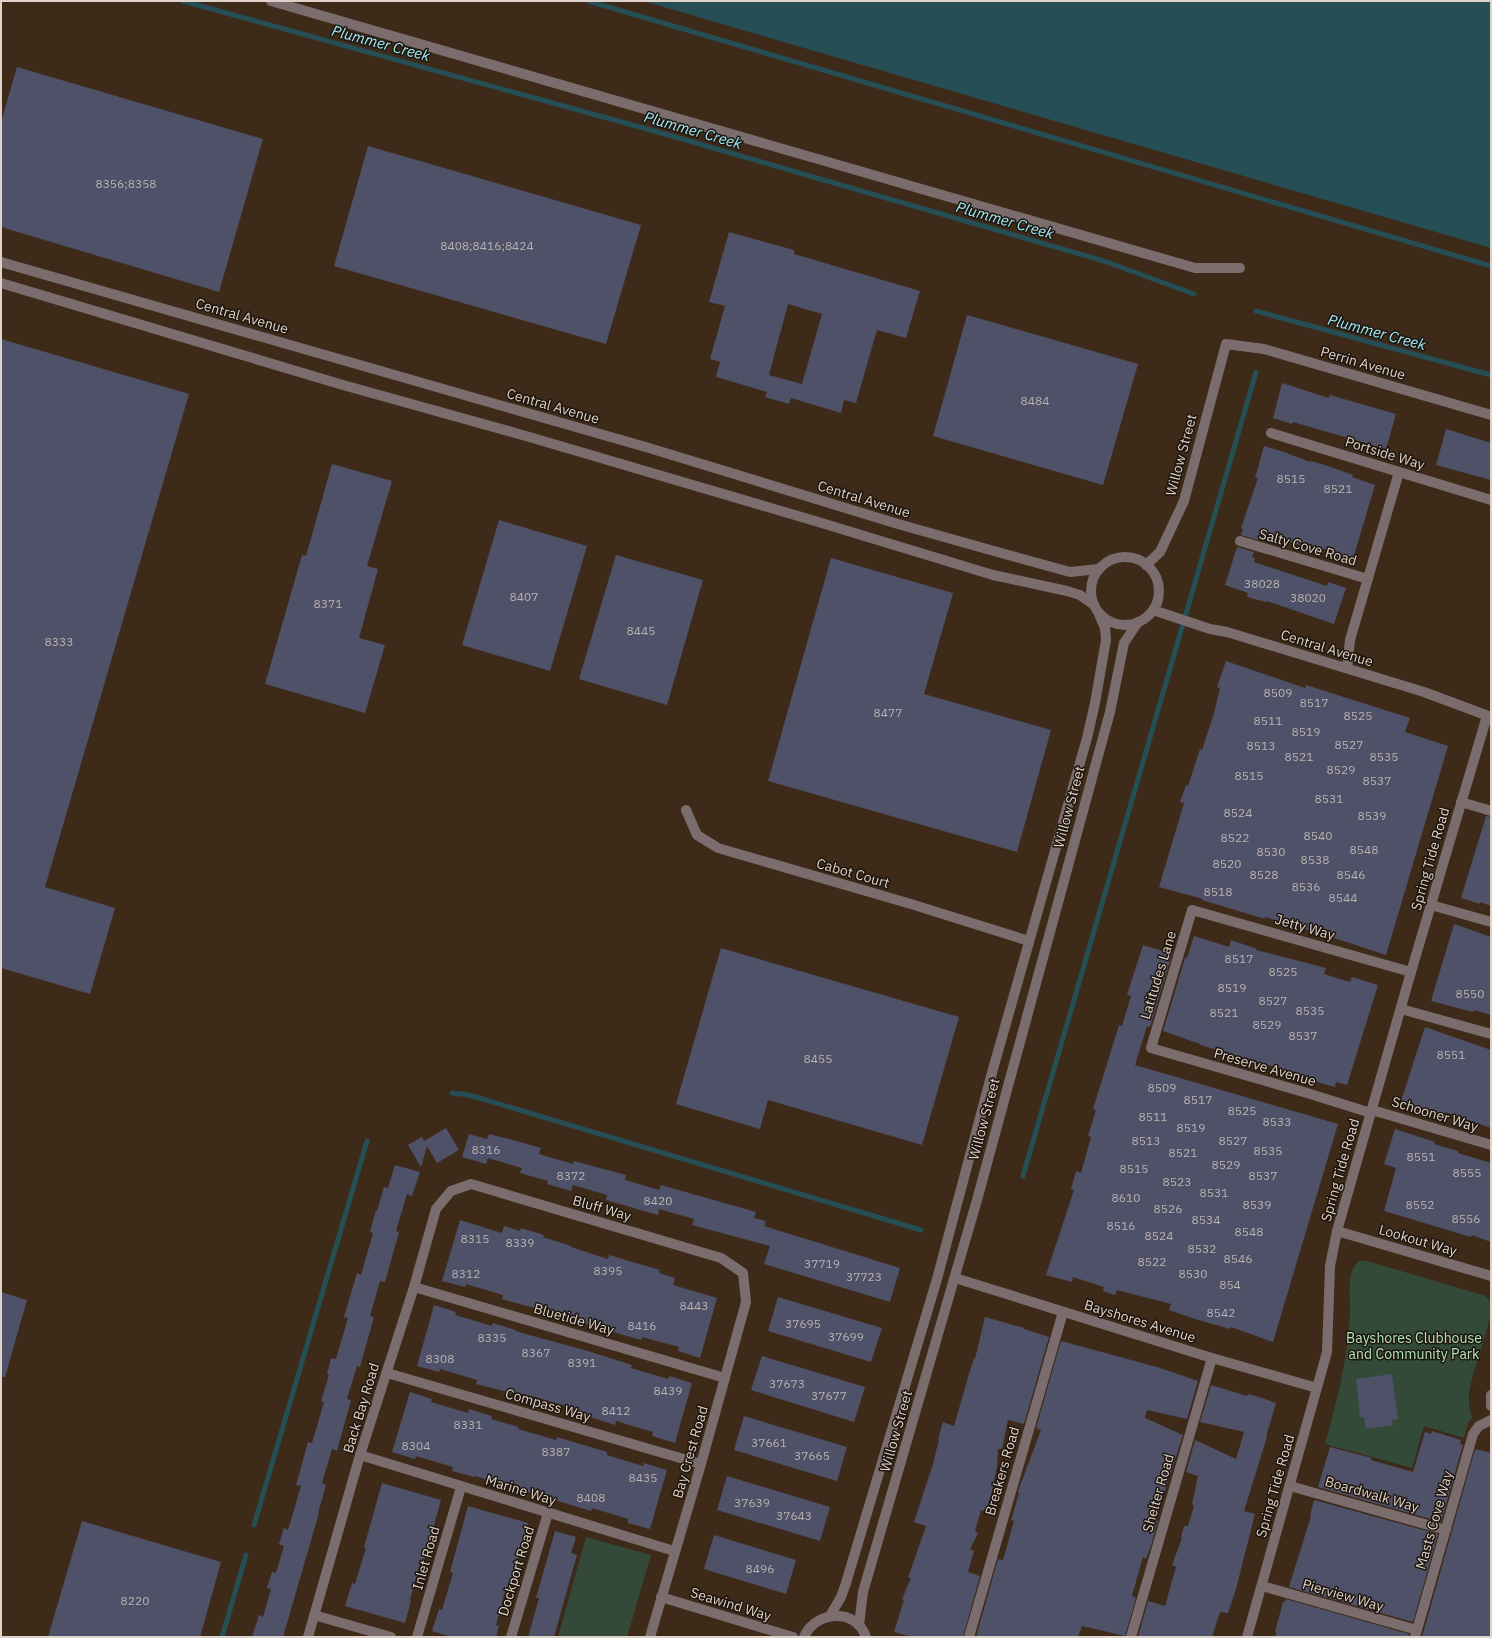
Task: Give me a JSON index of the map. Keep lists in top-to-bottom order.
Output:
{
  "streets": {
    "street": [
      "Central Avenue",
      "Perrin Avenue",
      "Portside Way",
      "Willow Street",
      "Salty Cove Road",
      "Spring Tide Road",
      "Cabot Court",
      "Jetty Way",
      "Latitudes Lane",
      "Preserve Avenue",
      "Schooner Way",
      "Bluff Way",
      "Lookout Way",
      "Bluetide Way",
      "Bayshores Avenue",
      "Compass Way",
      "Back Bay Road",
      "Bay Crest Road",
      "Breakers Road",
      "Marine Way",
      "Shelter Road",
      "Boardwalk Way",
      "Masts Cove Way",
      "Inlet Road",
      "Dockport Road",
      "Pierview Way",
      "Seawind Way"
    ]
  },
  "crossings": [
    ["Central Avenue", "Willow Street"],
    ["Central Avenue", "Salty Cove Road"],
    ["Central Avenue", "Spring Tide Road"],
    ["Perrin Avenue", "Willow Street"],
    ["Portside Way", "Salty Cove Road"],
    ["Willow Street", "Cabot Court"],
    ["Willow Street", "Bayshores Avenue"],
    ["Spring Tide Road", "Jetty Way"],
    ["Spring Tide Road", "Preserve Avenue"],
    ["Spring Tide Road", "Schooner Way"],
    ["Spring Tide Road", "Lookout Way"],
    ["Spring Tide Road", "Bayshores Avenue"],
    ["Spring Tide Road", "Boardwalk Way"],
    ["Spring Tide Road", "Pierview Way"],
    ["Jetty Way", "Latitudes Lane"],
    ["Latitudes Lane", "Preserve Avenue"],
    ["Preserve Avenue", "Schooner Way"],
    ["Bluff Way", "Back Bay Road"],
    ["Bluff Way", "Bay Crest Road"],
    ["Bluetide Way", "Back Bay Road"],
    ["Bluetide Way", "Bay Crest Road"],
    ["Bayshores Avenue", "Breakers Road"],
    ["Bayshores Avenue", "Shelter Road"],
    ["Compass Way", "Back Bay Road"],
    ["Compass Way", "Bay Crest Road"],
    ["Back Bay Road", "Marine Way"],
    ["Bay Crest Road", "Marine Way"],
    ["Bay Crest Road", "Seawind Way"],
    ["Marine Way", "Inlet Road"],
    ["Marine Way", "Dockport Road"],
    ["Boardwalk Way", "Masts Cove Way"],
    ["Masts Cove Way", "Pierview Way"]
  ],
  "water": ["Plummer Creek"],
  "parks": ["Bayshores Clubhouse and Community Park"],
  "house_numbers": [
    "8356;8358",
    "8408;8416;8424",
    "8484",
    "8515",
    "8521",
    "38028",
    "8407",
    "38020",
    "8371",
    "8445",
    "8333",
    "8509",
    "8517",
    "8477",
    "8525",
    "8511",
    "8519",
    "8527",
    "8513",
    "8521",
    "8535",
    "8529",
    "8515",
    "8537",
    "8531",
    "8524",
    "8539",
    "8540",
    "8522",
    "8548",
    "8530",
    "8538",
    "8520",
    "8528",
    "8546",
    "8536",
    "8518",
    "8544",
    "8517",
    "8525",
    "8519",
    "8550",
    "8527",
    "8535",
    "8521",
    "8529",
    "8537",
    "8551",
    "8455",
    "8509",
    "8517",
    "8525",
    "8511",
    "8533",
    "8519",
    "8513",
    "8527",
    "8316",
    "8535",
    "8521",
    "8551",
    "8529",
    "8515",
    "8555",
    "8372",
    "8537",
    "8523",
    "8531",
    "8610",
    "8420",
    "8539",
    "8552",
    "8526",
    "8556",
    "8534",
    "8516",
    "8548",
    "8524",
    "8315",
    "8339",
    "8532",
    "8546",
    "8522",
    "37719",
    "8395",
    "8312",
    "8530",
    "37723",
    "854",
    "8443",
    "8542",
    "37695",
    "8416",
    "37699",
    "8335",
    "8367",
    "8308",
    "8391",
    "37673",
    "8439",
    "37677",
    "8412",
    "8331",
    "37661",
    "8304",
    "8387",
    "37665",
    "8435",
    "8408",
    "37639",
    "37643",
    "8496",
    "8220"
  ]
}
